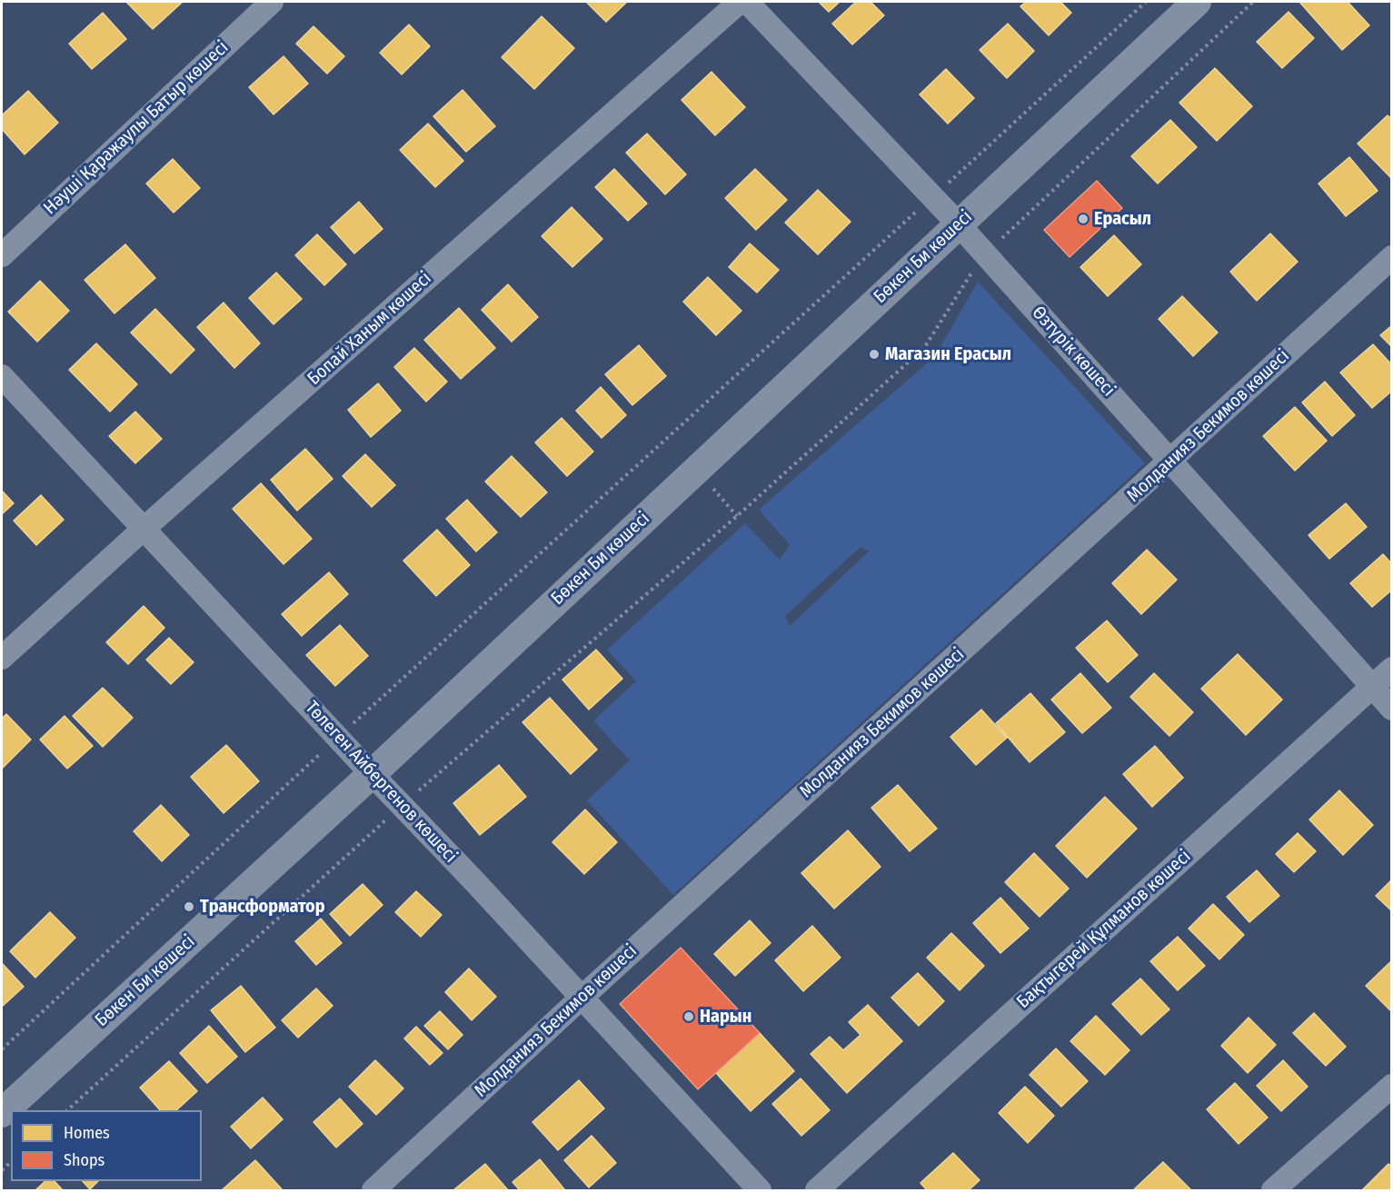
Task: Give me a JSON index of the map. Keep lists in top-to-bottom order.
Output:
{
  "streets": {
    "street": [
      "Нәуші Қаражаулы Батыр көшесі",
      "Бөкен Би көшесі",
      "Бопай Ханым көшесі",
      "Өзтүрік көшесі",
      "Молданияз Бекимов көшесі",
      "Төлеген Айбергенов көшесі",
      "Бақтыгерей Құлманов көшесі"
    ]
  },
  "crossings": [
    ["Бөкен Би көшесі", "Өзтүрік көшесі"],
    ["Бөкен Би көшесі", "Төлеген Айбергенов көшесі"],
    ["Бопай Ханым көшесі", "Төлеген Айбергенов көшесі"],
    ["Өзтүрік көшесі", "Молданияз Бекимов көшесі"],
    ["Өзтүрік көшесі", "Бақтыгерей Құлманов көшесі"],
    ["Молданияз Бекимов көшесі", "Төлеген Айбергенов көшесі"]
  ],
  "places": [
    "Ерасыл",
    "Магазин Ерасыл",
    "Трансформатор",
    "Нарын"
  ],
  "legend": ["Homes", "Shops"]
}
